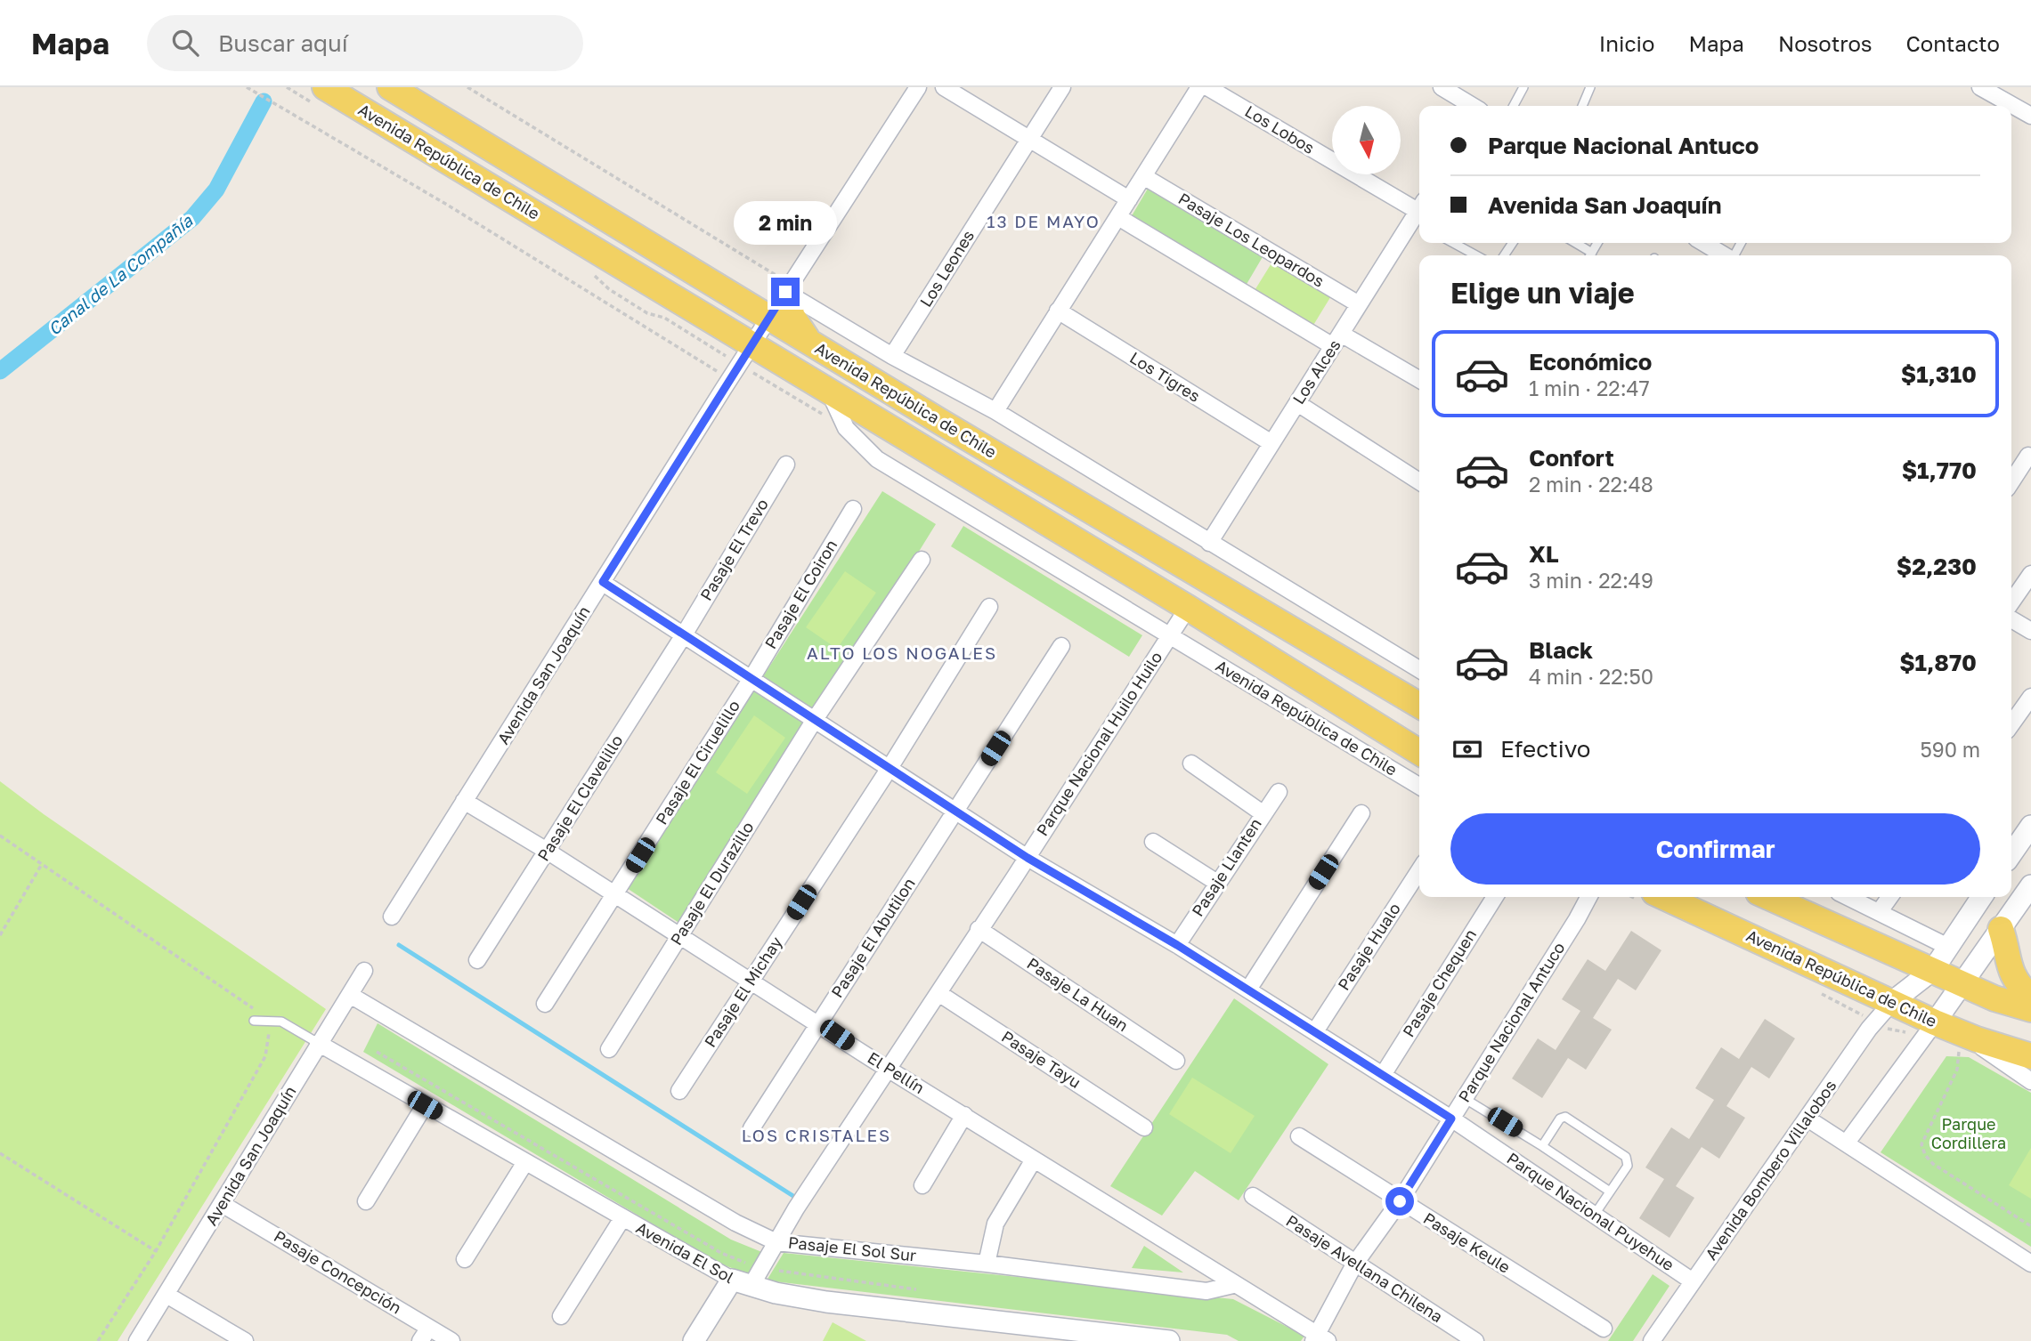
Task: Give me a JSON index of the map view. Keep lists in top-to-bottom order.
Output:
{
  "streets": {
    "main road": ["Avenida República de Chile"],
    "street": [
      "Los Lobos",
      "Pasaje Los Leopardos",
      "Los Leones",
      "Los Alces",
      "Los Tigres",
      "Pasaje El Trevo",
      "Pasaje El Coiron",
      "Avenida San Joaquín",
      "Parque Nacional Huilo Huilo",
      "Pasaje El Ciruelillo",
      "Pasaje El Clavelillo",
      "Pasaje Llanten",
      "Pasaje El Durazillo",
      "Pasaje El Abutilon",
      "Pasaje Hualo",
      "Pasaje Chequen",
      "Pasaje El Michay",
      "Pasaje La Huan",
      "Parque Nacional Antuco",
      "Pasaje Tayu",
      "El Pellín",
      "Avenida Bombero Villalobos",
      "Parque Nacional Puyehue",
      "Pasaje Keule",
      "Pasaje El Sol Sur",
      "Avenida El Sol",
      "Pasaje Avellana Chilena",
      "Pasaje Concepción"
    ]
  },
  "crossings": [
    ["Avenida República de Chile", "Los Leones"],
    ["Avenida República de Chile", "Los Alces"],
    ["Avenida República de Chile", "Avenida San Joaquín"],
    ["Avenida República de Chile", "Parque Nacional Huilo Huilo"],
    ["Avenida República de Chile", "Avenida Bombero Villalobos"],
    ["Pasaje Los Leopardos", "Los Alces"],
    ["Los Alces", "Los Tigres"],
    ["Pasaje El Trevo", "Pasaje El Clavelillo"],
    ["Pasaje El Trevo", "Parque Nacional Puyehue"],
    ["Pasaje El Coiron", "Pasaje El Ciruelillo"],
    ["Pasaje El Coiron", "Parque Nacional Puyehue"],
    ["Avenida San Joaquín", "El Pellín"],
    ["Avenida San Joaquín", "Parque Nacional Puyehue"],
    ["Avenida San Joaquín", "Pasaje El Sol Sur"],
    ["Avenida San Joaquín", "Avenida El Sol"],
    ["Avenida San Joaquín", "Pasaje Concepción"],
    ["Parque Nacional Huilo Huilo", "Pasaje La Huan"],
    ["Parque Nacional Huilo Huilo", "Pasaje Tayu"],
    ["Parque Nacional Huilo Huilo", "El Pellín"],
    ["Parque Nacional Huilo Huilo", "Parque Nacional Puyehue"],
    ["Parque Nacional Huilo Huilo", "Pasaje El Sol Sur"],
    ["Parque Nacional Huilo Huilo", "Avenida El Sol"],
    ["Pasaje El Ciruelillo", "El Pellín"],
    ["Pasaje El Ciruelillo", "Parque Nacional Puyehue"],
    ["Pasaje El Clavelillo", "El Pellín"],
    ["Pasaje El Clavelillo", "Parque Nacional Puyehue"],
    ["Pasaje Llanten", "Parque Nacional Puyehue"],
    ["Pasaje El Durazillo", "El Pellín"],
    ["Pasaje El Durazillo", "Parque Nacional Puyehue"],
    ["Pasaje El Abutilon", "El Pellín"],
    ["Pasaje El Abutilon", "Parque Nacional Puyehue"],
    ["Pasaje Hualo", "Parque Nacional Puyehue"],
    ["Pasaje Chequen", "Parque Nacional Puyehue"],
    ["Pasaje El Michay", "El Pellín"],
    ["Pasaje El Michay", "Parque Nacional Puyehue"],
    ["Parque Nacional Antuco", "Parque Nacional Puyehue"],
    ["Parque Nacional Antuco", "Pasaje Keule"],
    ["Parque Nacional Antuco", "Pasaje Avellana Chilena"],
    ["El Pellín", "Pasaje El Sol Sur"],
    ["Avenida Bombero Villalobos", "Parque Nacional Puyehue"]
  ],
  "districts": ["13 DE MAYO", "ALTO LOS NOGALES", "LOS CRISTALES"],
  "water": ["Canal de La Compañía"],
  "parks": ["Parque Cordillera"],
  "north": "bottom",
  "page": {
    "header": "Mapa",
    "search": "Buscar aquí",
    "nav": [
      "Inicio",
      "Mapa",
      "Nosotros",
      "Contacto"
    ],
    "banner": ["Parque Nacional Antuco", "Avenida San Joaquín"],
    "bubble": "2 min",
    "heading": "Elige un viaje",
    "list": [
      {
        "name": "Económico",
        "note": "1 min · 22:47",
        "value": "$1,310"
      },
      {
        "name": "Confort",
        "note": "2 min · 22:48",
        "value": "$1,770"
      },
      {
        "name": "XL",
        "note": "3 min · 22:49",
        "value": "$2,230"
      },
      {
        "name": "Black",
        "note": "4 min · 22:50",
        "value": "$1,870"
      }
    ],
    "pay": ["Efectivo", "590 m"],
    "buttons": "Confirmar"
  }
}
